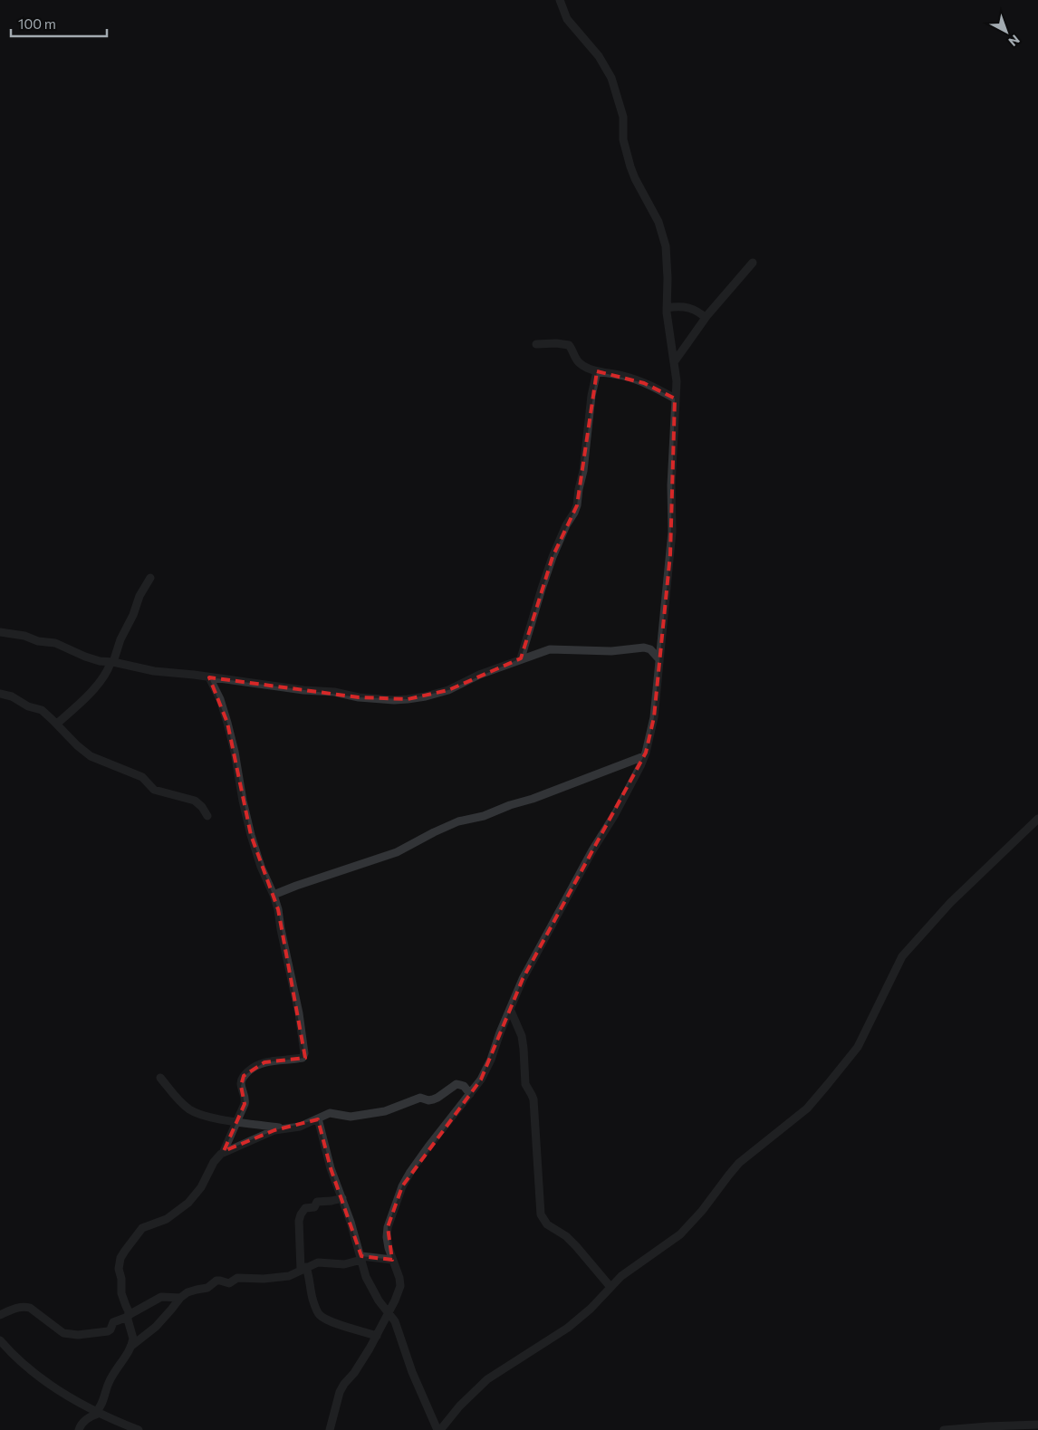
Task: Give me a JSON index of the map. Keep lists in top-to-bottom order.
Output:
{
  "scale_bar": "100 m",
  "north": "bottom right"
}
